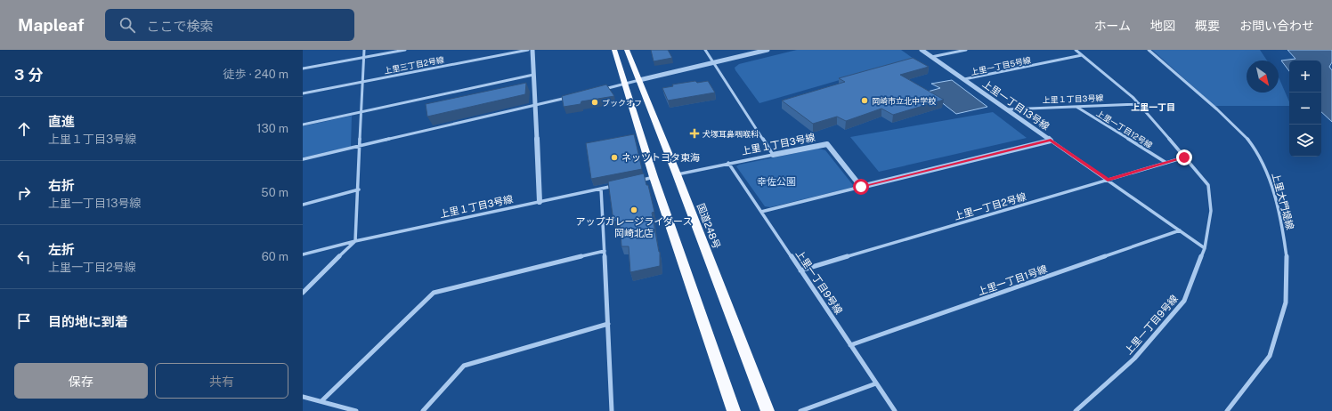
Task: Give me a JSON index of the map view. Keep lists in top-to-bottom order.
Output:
{
  "streets": {
    "highway": ["国道248号"],
    "street": [
      "上里三丁目2号線",
      "上里一丁目5号線",
      "上里１丁目3号線",
      "上里一丁目13号線",
      "上里一丁目12号線",
      "上里大門堤線",
      "上里一丁目2号線",
      "上里一丁目1号線",
      "上里一丁目9号線"
    ]
  },
  "crossings": [
    ["上里一丁目5号線", "上里一丁目13号線"],
    ["上里一丁目5号線", "上里一丁目9号線"],
    ["上里１丁目3号線", "上里一丁目13号線"],
    ["上里１丁目3号線", "上里一丁目12号線"],
    ["上里１丁目3号線", "国道248号"],
    ["上里１丁目3号線", "上里一丁目9号線"],
    ["上里一丁目13号線", "上里一丁目2号線"],
    ["上里一丁目13号線", "上里一丁目1号線"],
    ["上里一丁目13号線", "上里一丁目9号線"],
    ["上里一丁目12号線", "上里一丁目2号線"],
    ["上里一丁目2号線", "上里一丁目9号線"],
    ["上里一丁目1号線", "上里一丁目9号線"]
  ],
  "districts": ["上里一丁目"],
  "parks": ["幸佐公園"],
  "places": {
    "other": [
      "岡崎市立北中学校",
      "ブックオフ",
      "ネッツトヨタ東海",
      "アップガレージライダース 岡崎北店"
    ],
    "health": ["犬塚耳鼻咽喉科"]
  },
  "north": "bottom right",
  "page": {
    "header": "Mapleaf",
    "search": "ここで検索",
    "nav": [
      "ホーム",
      "地図",
      "概要",
      "お問い合わせ"
    ],
    "heading": ["3 分", "徒歩 · 240 m"],
    "map_buttons": ["+", "−"],
    "list": [
      ["直進", "上里１丁目3号線", "130 m"],
      ["右折", "上里一丁目13号線", "50 m"],
      ["左折", "上里一丁目2号線", "60 m"],
      "目的地に到着"
    ],
    "buttons": ["保存", "共有"]
  }
}
